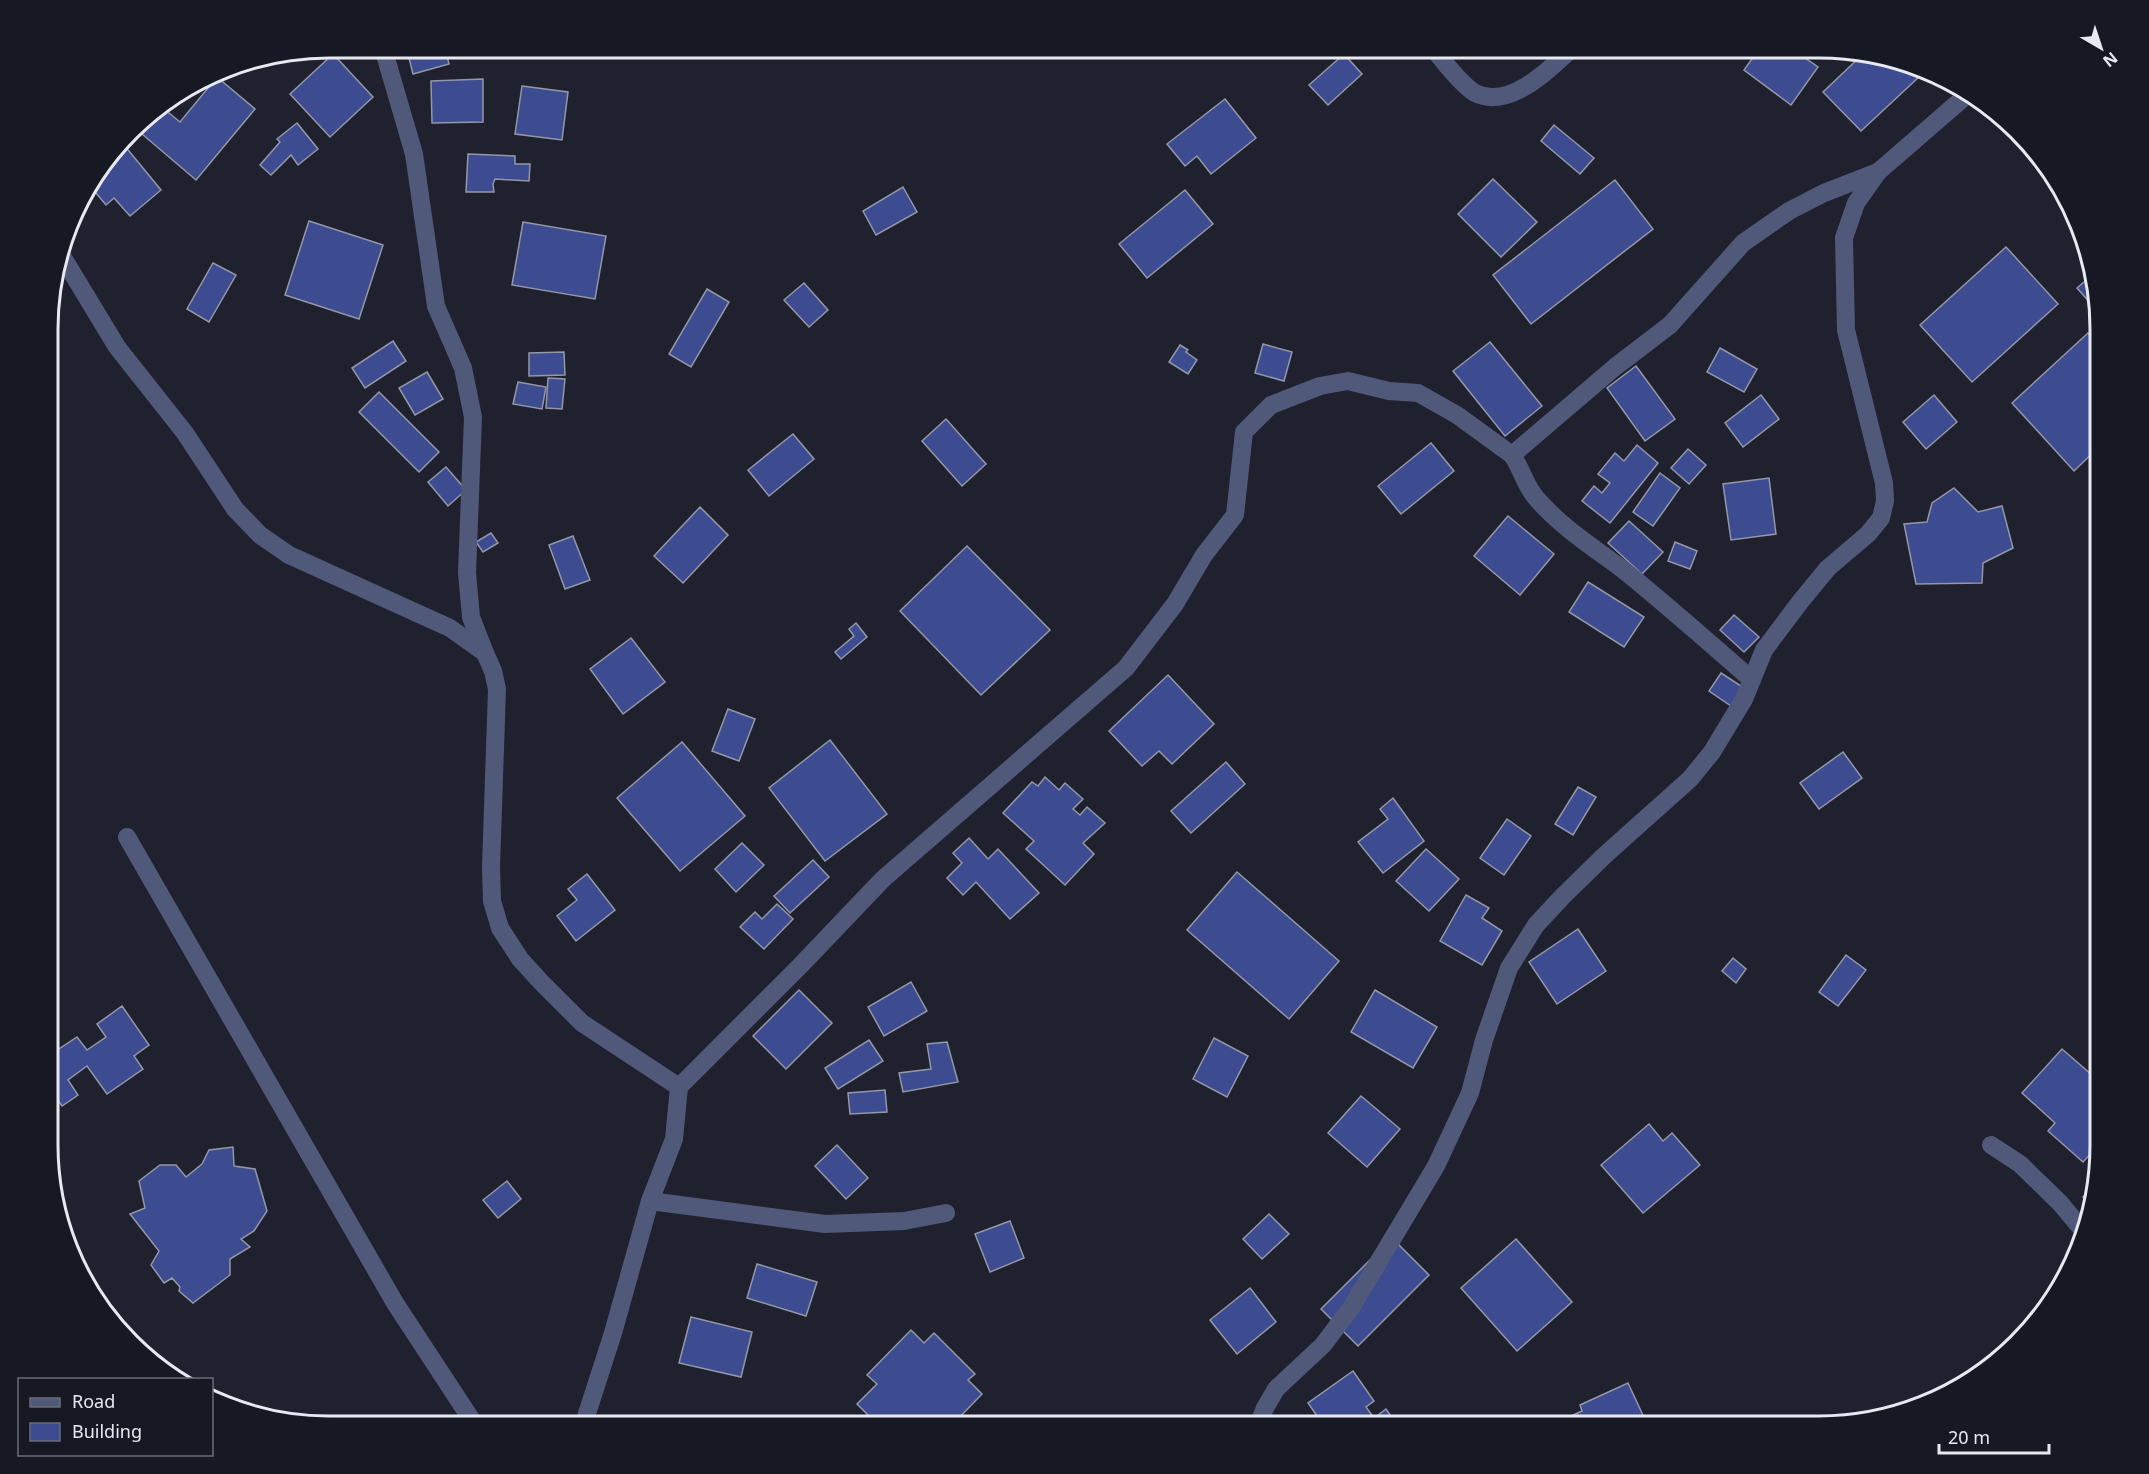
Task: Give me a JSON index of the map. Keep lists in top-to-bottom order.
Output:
{
  "legend": ["Road", "Building"],
  "scale_bar": "20 m",
  "north": "bottom right"
}
